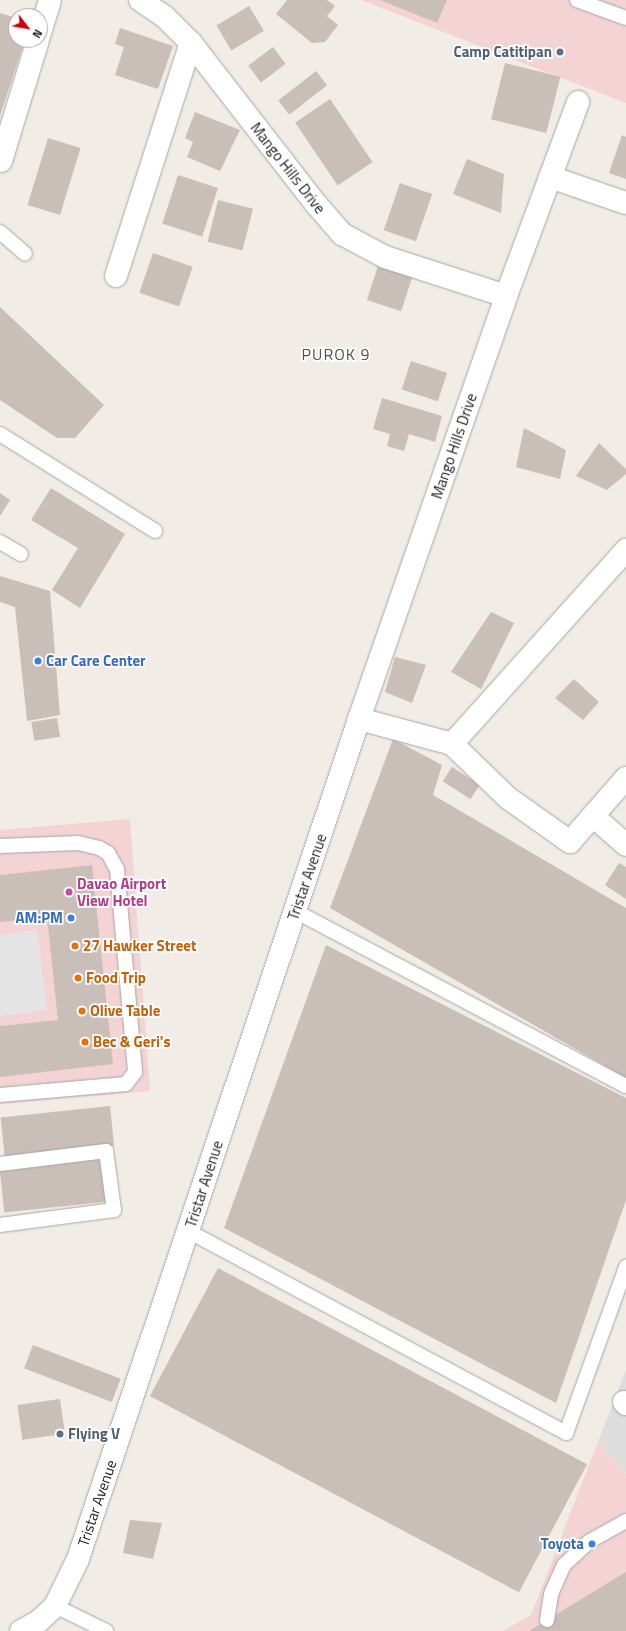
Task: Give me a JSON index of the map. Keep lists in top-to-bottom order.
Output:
{
  "streets": {
    "street": ["Mango Hills Drive", "Tristar Avenue"]
  },
  "crossings": [
    ["Mango Hills Drive", "Tristar Avenue"]
  ],
  "districts": ["PUROK 9"],
  "places": [
    "Camp Catitipan",
    "Car Care Center",
    "Davao Airport View Hotel",
    "AM:PM",
    "27 Hawker Street",
    "Food Trip",
    "Olive Table",
    "Bec & Geri's",
    "Flying V",
    "Toyota"
  ],
  "north": "bottom right"
}
